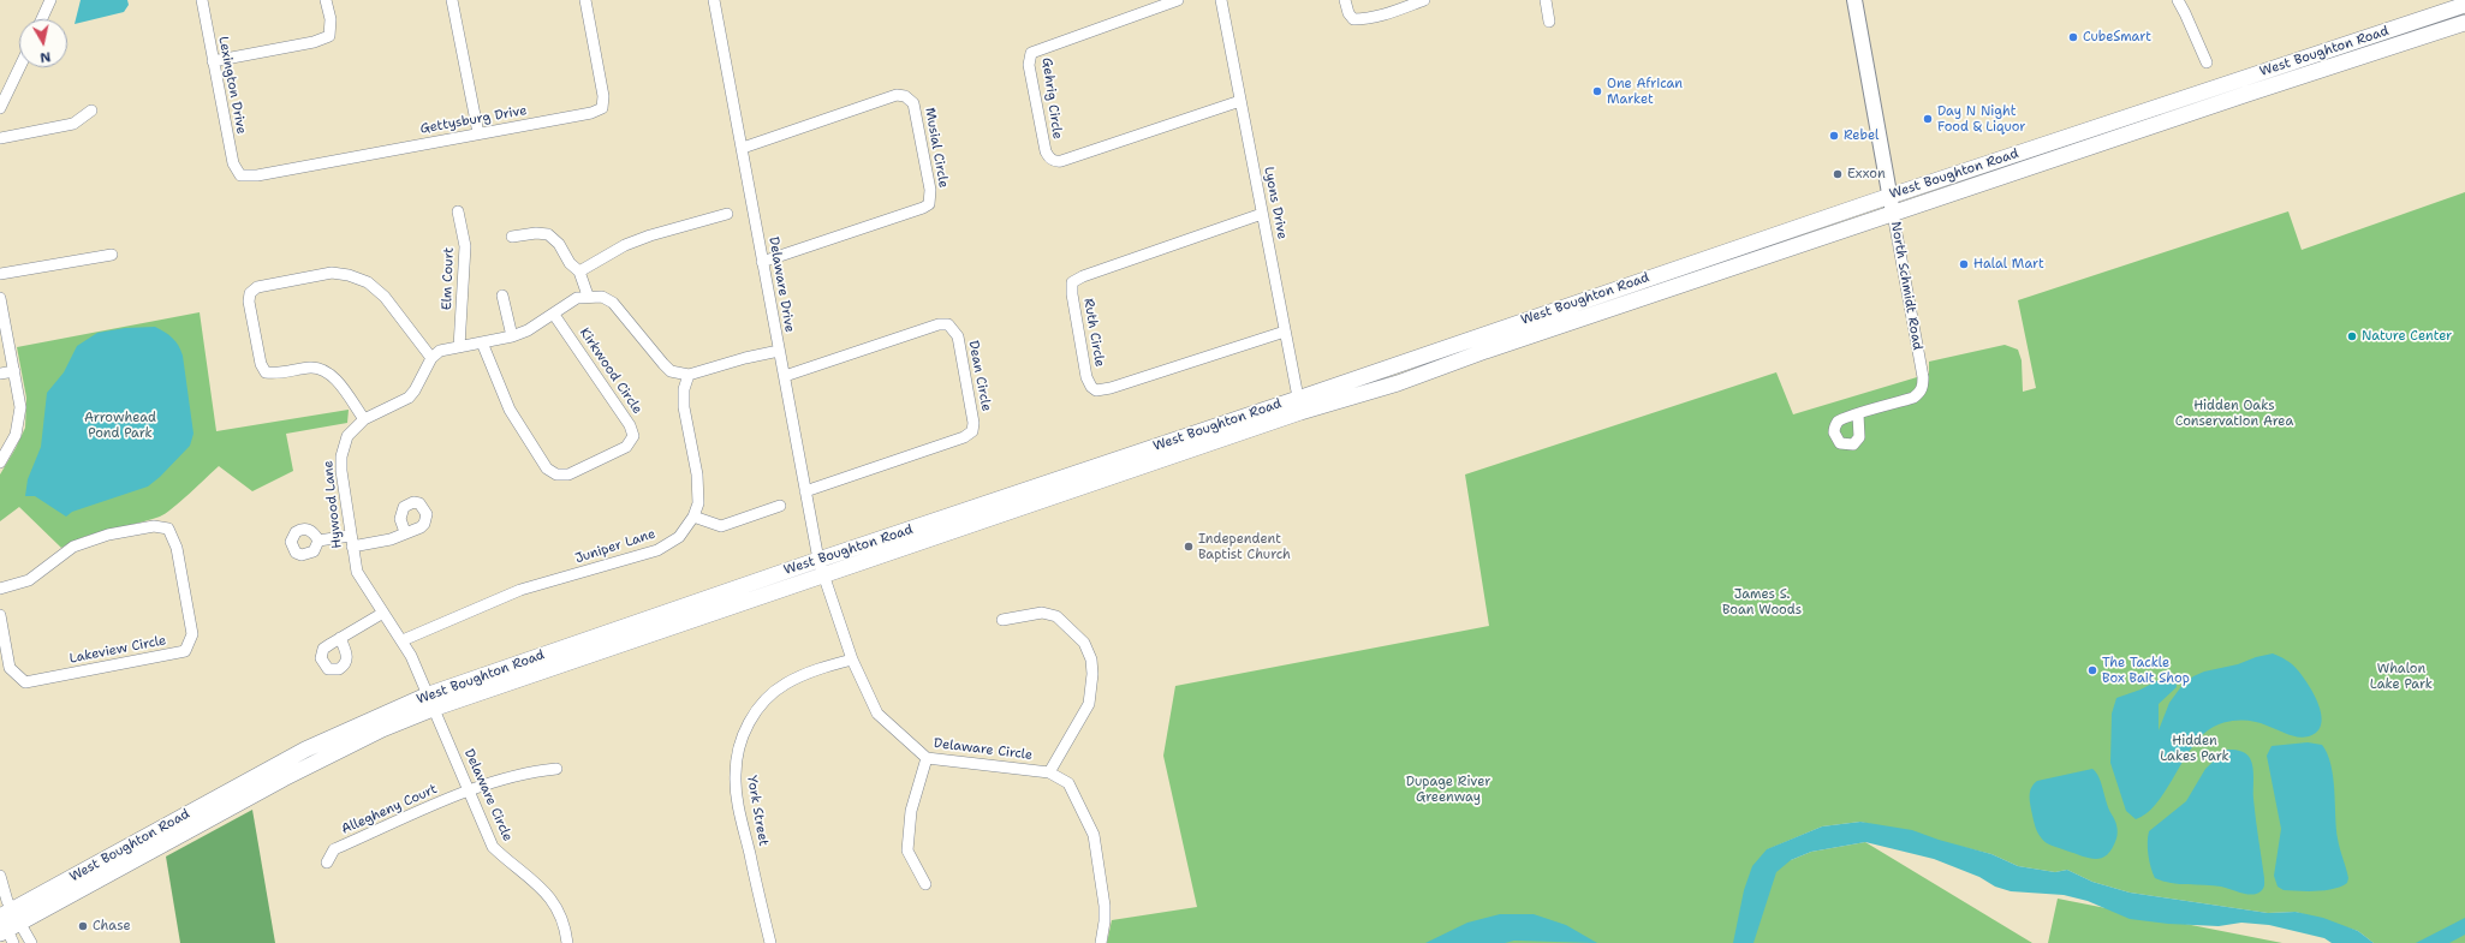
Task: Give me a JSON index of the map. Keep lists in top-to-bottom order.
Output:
{
  "streets": {
    "main road": ["West Boughton Road"],
    "street": [
      "Lexington Drive",
      "Gehrig Circle",
      "Gettysburg Drive",
      "Musial Circle",
      "Lyons Drive",
      "Elm Court",
      "Delaware Drive",
      "North Schmidt Road",
      "Ruth Circle",
      "Kirkwood Circle",
      "Dean Circle",
      "Hywood Lane",
      "Juniper Lane",
      "Lakeview Circle",
      "Delaware Circle",
      "Allegheny Court",
      "York Street"
    ]
  },
  "crossings": [
    ["West Boughton Road", "Lyons Drive"],
    ["West Boughton Road", "Delaware Drive"],
    ["West Boughton Road", "North Schmidt Road"],
    ["West Boughton Road", "Hywood Lane"],
    ["West Boughton Road", "Delaware Circle"],
    ["Lexington Drive", "Gettysburg Drive"],
    ["Gehrig Circle", "Lyons Drive"],
    ["Musial Circle", "Delaware Drive"],
    ["Lyons Drive", "Ruth Circle"],
    ["Delaware Drive", "Dean Circle"],
    ["Delaware Drive", "Delaware Circle"],
    ["Hywood Lane", "Juniper Lane"],
    ["Hywood Lane", "Delaware Circle"],
    ["Delaware Circle", "Allegheny Court"],
    ["Delaware Circle", "York Street"]
  ],
  "parks": [
    "Hidden Oaks Conservation Area",
    "Arrowhead Pond Park",
    "James S. Boan Woods",
    "Whalon Lake Park",
    "Hidden Lakes Park",
    "Dupage River Greenway"
  ],
  "places": [
    "CubeSmart",
    "One African Market",
    "Day N Night Food & Liquor",
    "Rebel",
    "Exxon",
    "Halal Mart",
    "Nature Center",
    "Independent Baptist Church",
    "The Tackle Box Bait Shop",
    "Chase"
  ],
  "north": "bottom"
}
